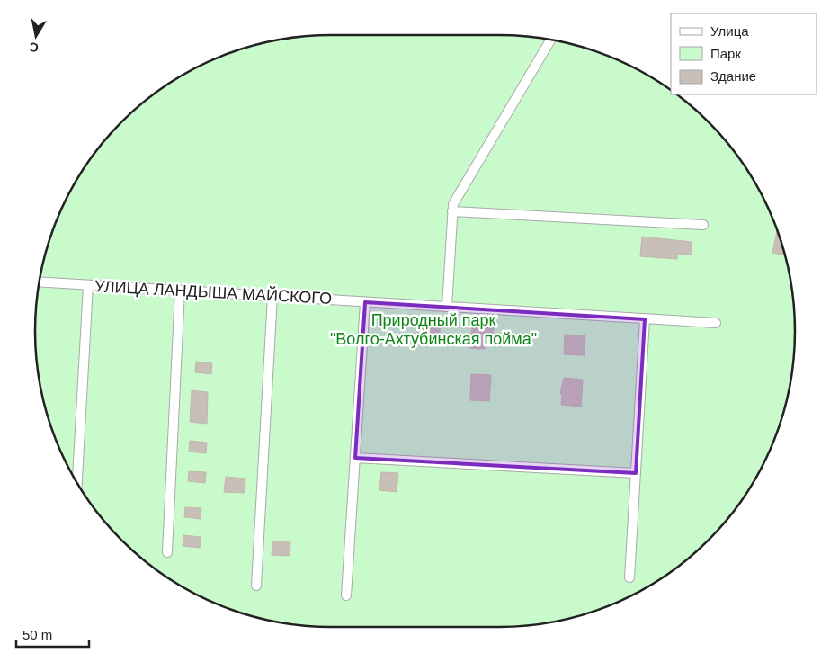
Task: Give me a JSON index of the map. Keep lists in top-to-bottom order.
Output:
{
  "streets": {
    "street": ["УЛИЦА ЛАНДЫША МАЙСКОГО"]
  },
  "parks": ["Природный парк \"Волго-Ахтубинская пойма\""],
  "legend": ["Улица", "Парк", "Здание"],
  "scale_bar": "50 m",
  "north": "bottom"
}
